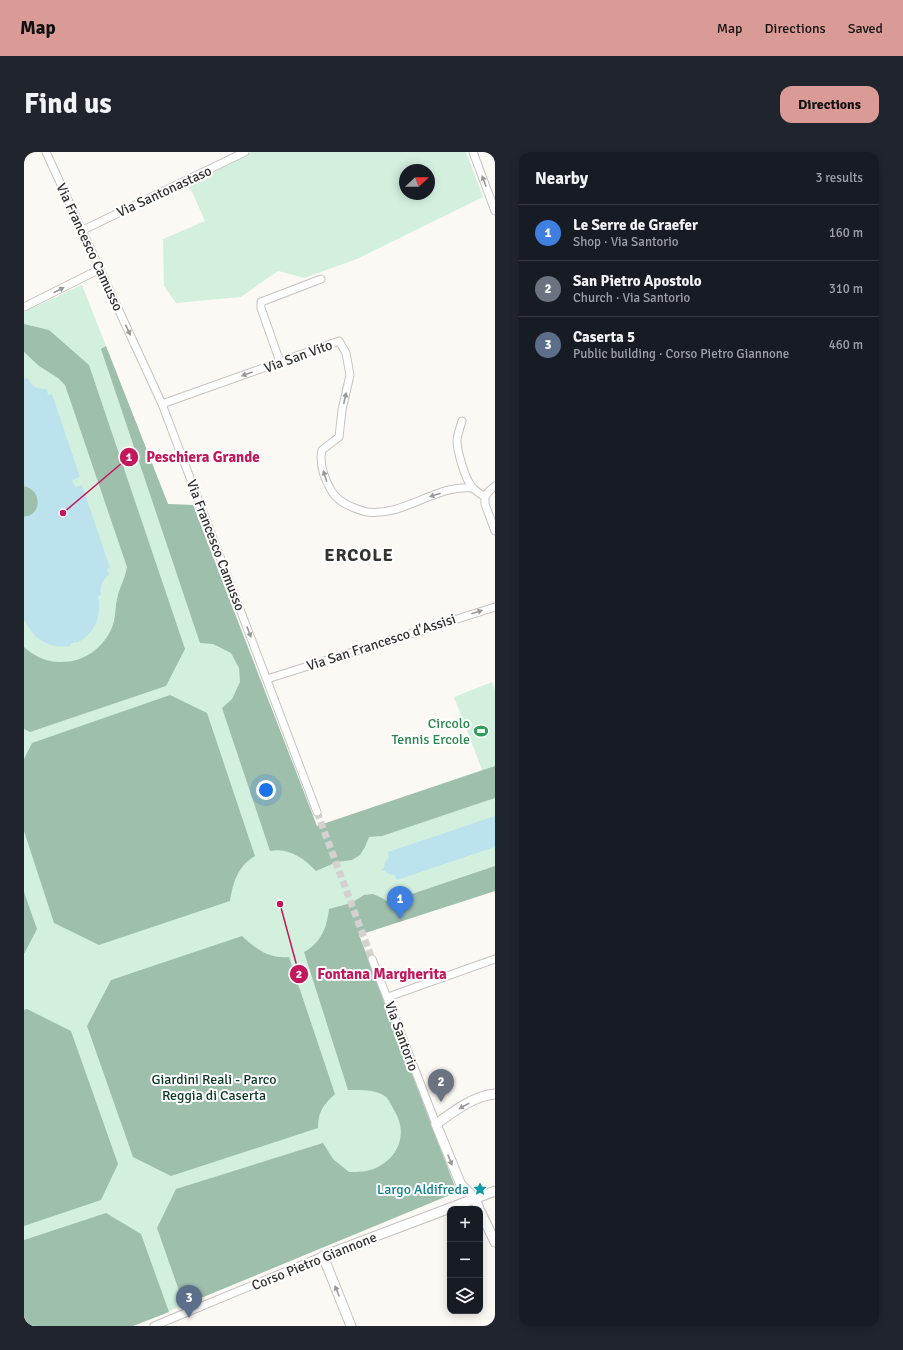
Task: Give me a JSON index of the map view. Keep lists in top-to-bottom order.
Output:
{
  "streets": {
    "street": [
      "Via Santonastaso",
      "Via Francesco Camusso",
      "Via San Vito",
      "Via San Francesco d'Assisi",
      "Via Santorio",
      "Corso Pietro Giannone"
    ]
  },
  "crossings": [
    ["Via Santonastaso", "Via Francesco Camusso"],
    ["Via Francesco Camusso", "Via San Vito"],
    ["Via Francesco Camusso", "Via San Francesco d'Assisi"],
    ["Via Santorio", "Corso Pietro Giannone"]
  ],
  "one_way": ["Via Francesco Camusso", "Via San Francesco d'Assisi"],
  "districts": ["ERCOLE"],
  "parks": ["Giardini Reali - Parco Reggia di Caserta"],
  "places": {
    "other": ["Peschiera Grande", "Fontana Margherita"],
    "sports": ["Circolo Tennis Ercole"],
    "place": ["Largo Aldifreda"]
  },
  "north": "right",
  "page": {
    "header": "Map",
    "nav": ["Map", "Directions", "Saved"],
    "buttons": "Directions",
    "title": "Find us",
    "heading": ["Nearby", "3 results"],
    "list": [
      {
        "mark": "1",
        "name": "Le Serre de Graefer",
        "note": "Shop · Via Santorio",
        "value": "160 m"
      },
      {
        "mark": "2",
        "name": "San Pietro Apostolo",
        "note": "Church · Via Santorio",
        "value": "310 m"
      },
      {
        "mark": "3",
        "name": "Caserta 5",
        "note": "Public building · Corso Pietro Giannone",
        "value": "460 m"
      }
    ],
    "pins": ["1", "2", "3"],
    "map_buttons": ["+", "−"]
  }
}
